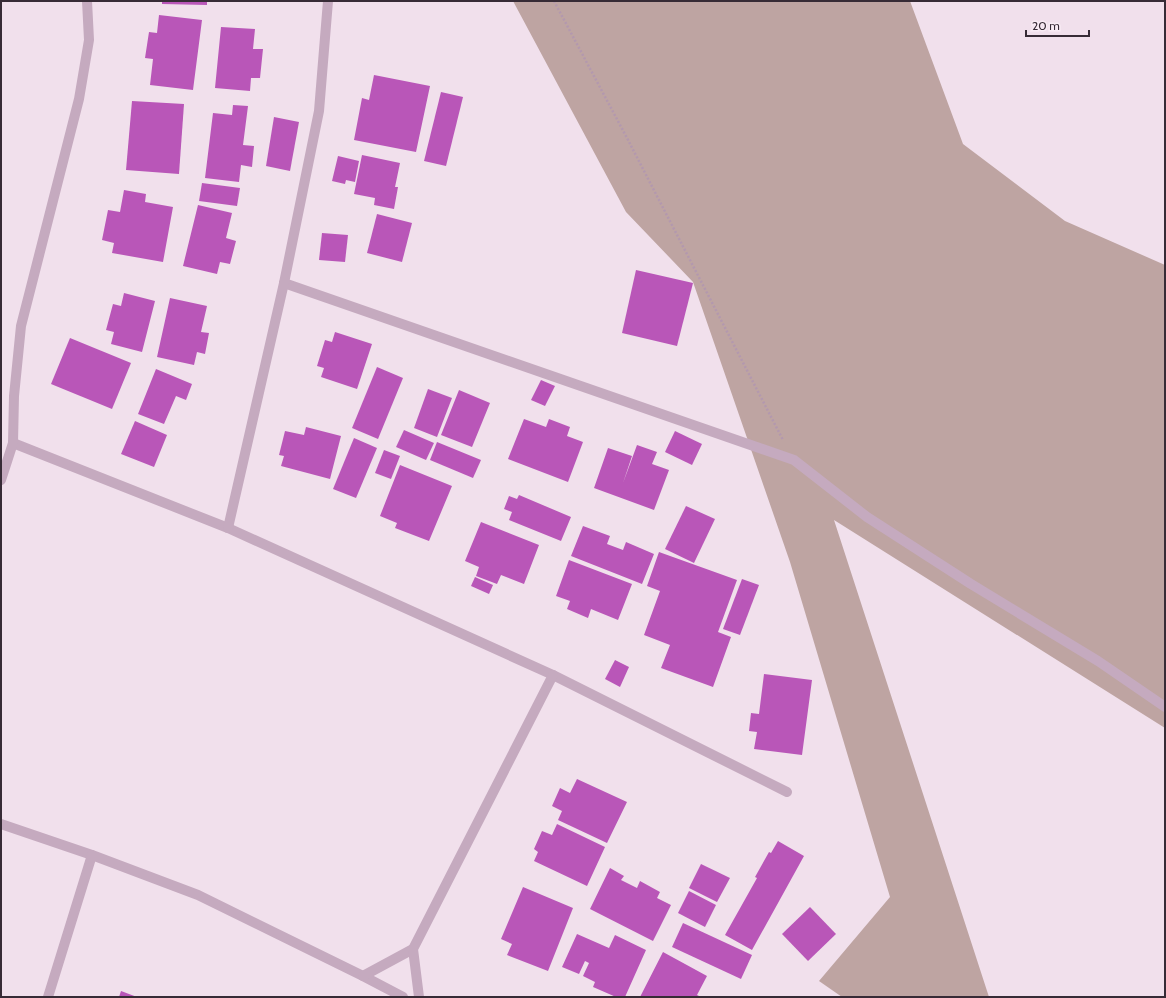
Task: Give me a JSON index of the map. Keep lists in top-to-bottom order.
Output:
{
  "scale_bar": "20 m"
}
